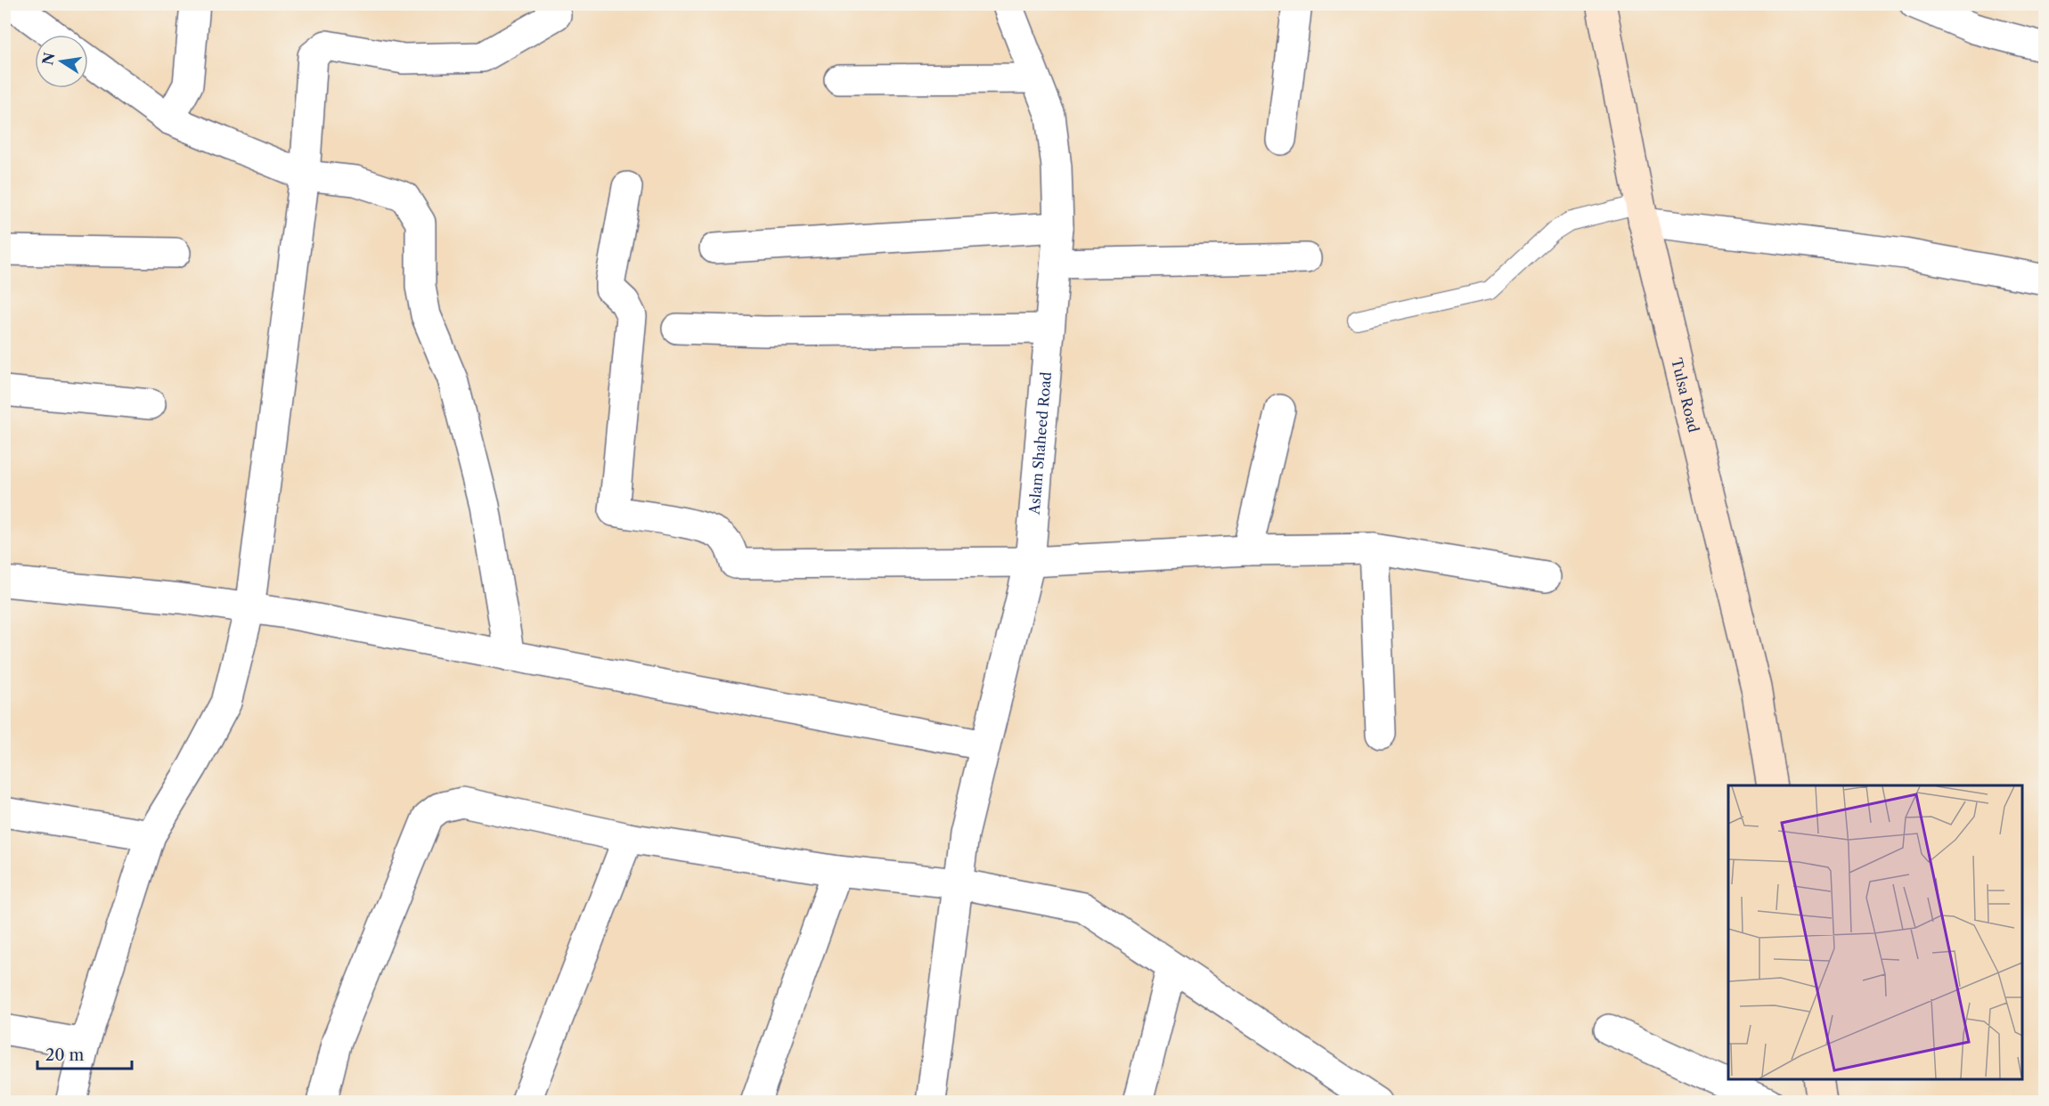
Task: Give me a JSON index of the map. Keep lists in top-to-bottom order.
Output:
{
  "streets": {
    "main road": ["Tulsa Road"],
    "street": ["Aslam Shaheed Road"]
  },
  "scale_bar": "20 m",
  "north": "left"
}
